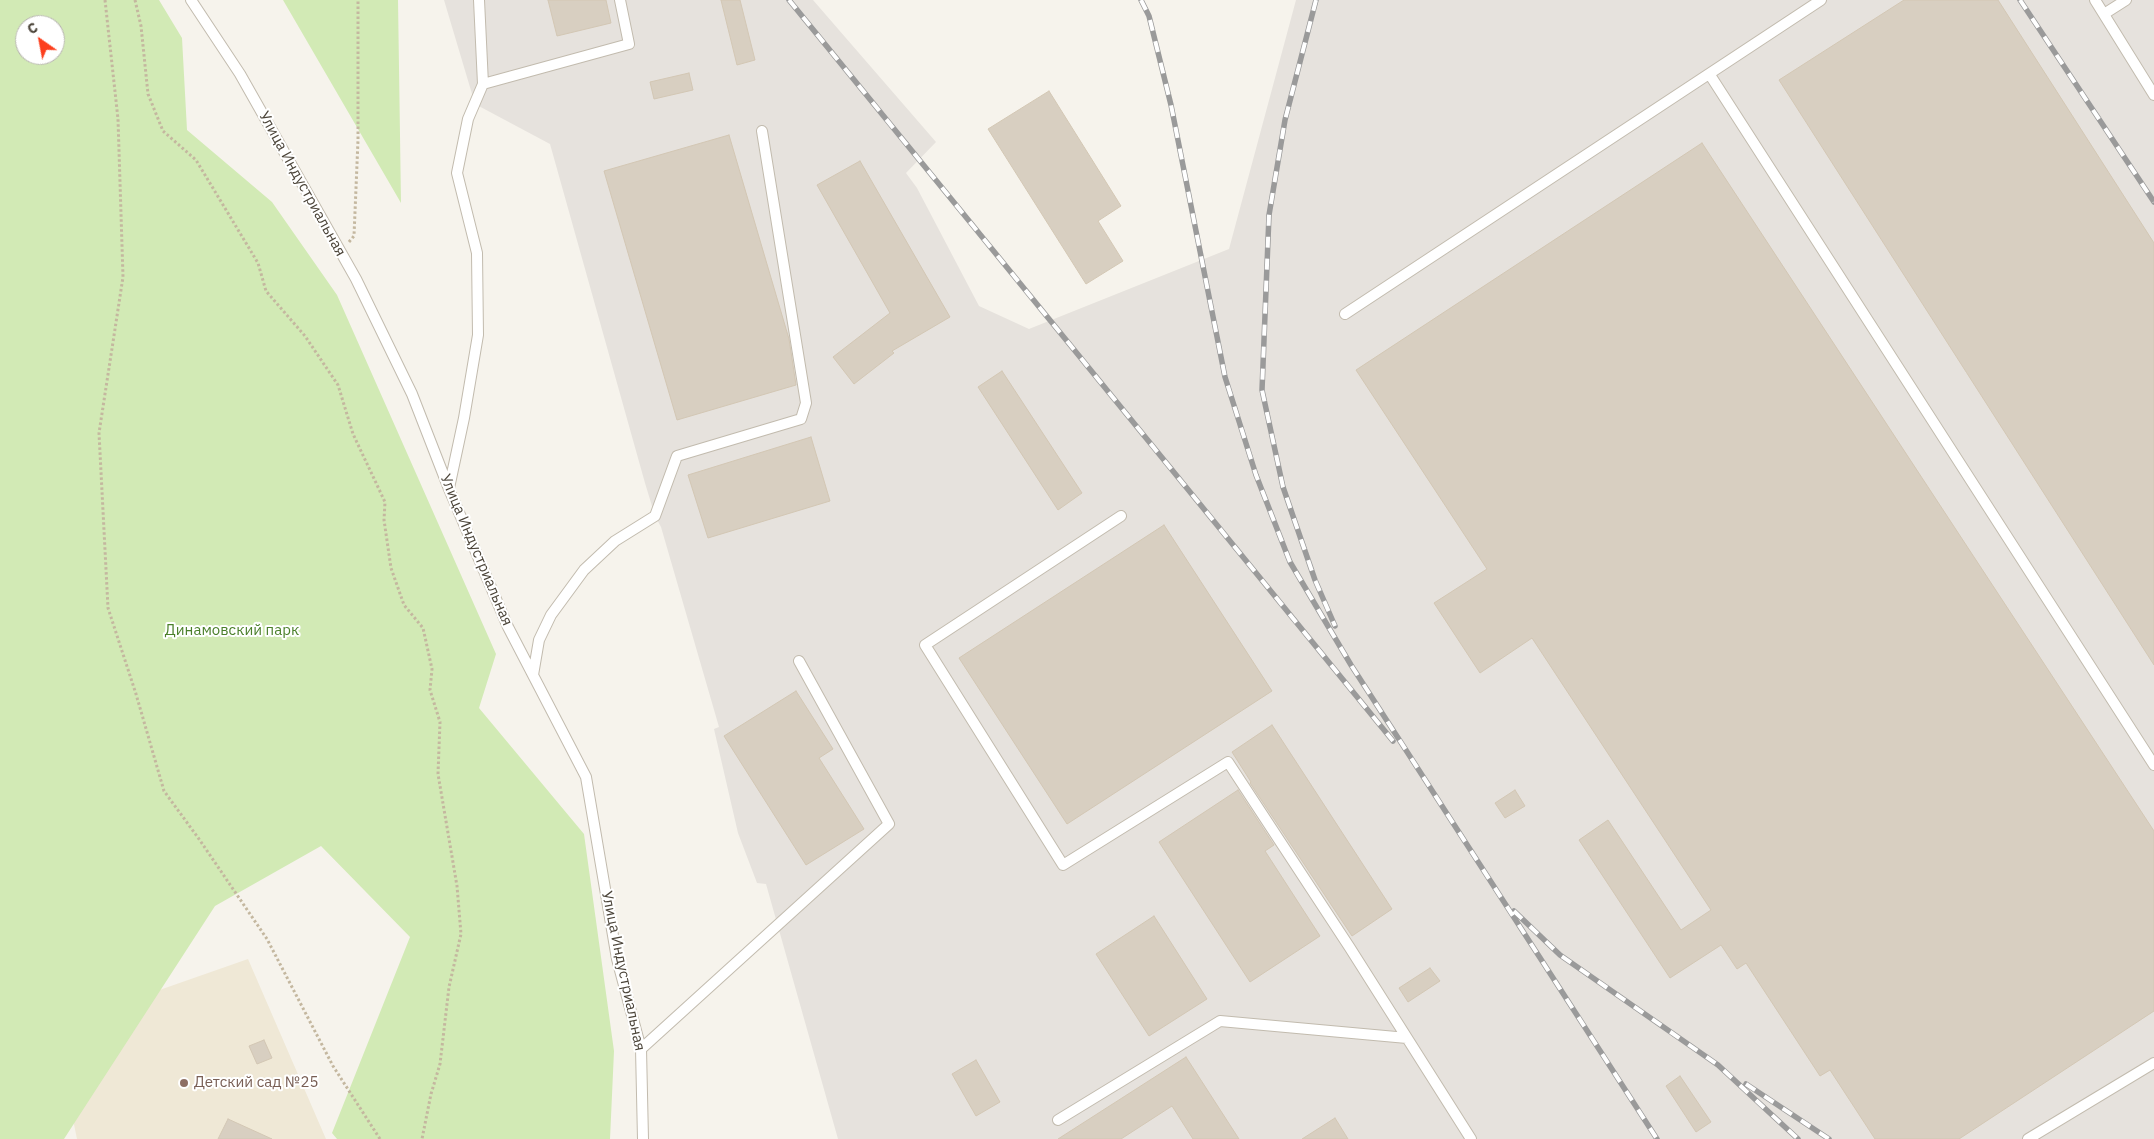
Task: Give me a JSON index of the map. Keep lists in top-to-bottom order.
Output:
{
  "streets": {
    "lane": ["Улица Индустриальная"]
  },
  "parks": ["Динамовский парк"],
  "places": ["Детский сад №25"],
  "north": "top left"
}
